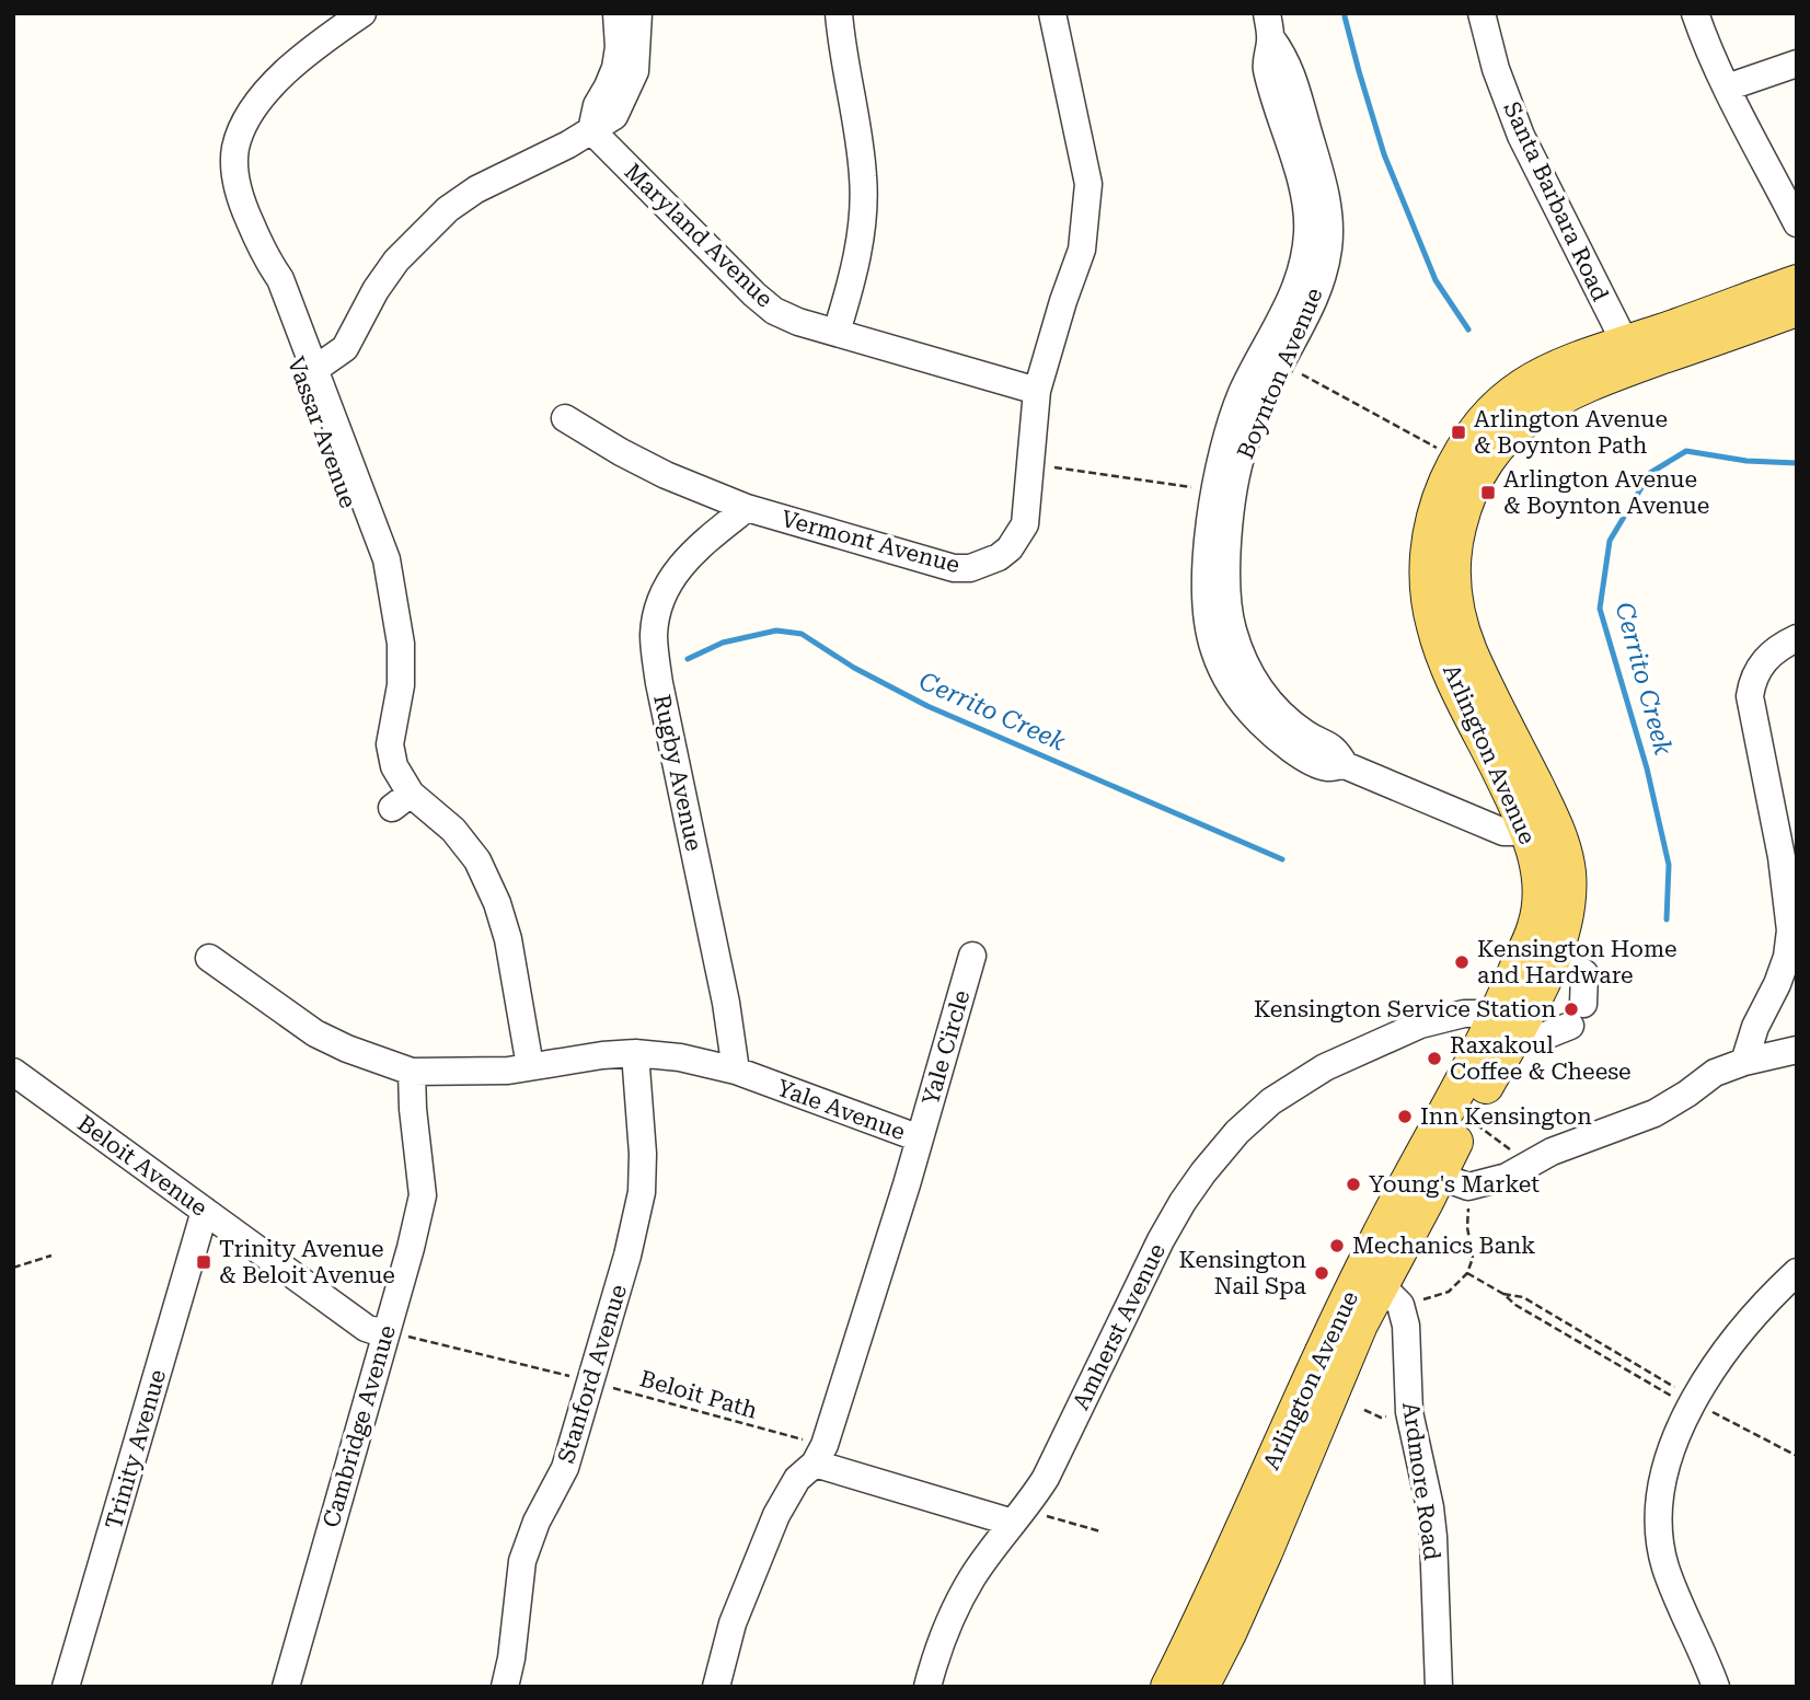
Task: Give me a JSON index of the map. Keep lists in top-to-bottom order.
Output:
{
  "streets": {
    "main road": ["Arlington Avenue"],
    "street": [
      "Santa Barbara Road",
      "Maryland Avenue",
      "Boynton Avenue",
      "Vassar Avenue",
      "Vermont Avenue",
      "Rugby Avenue",
      "Yale Circle",
      "Yale Avenue",
      "Beloit Avenue",
      "Amherst Avenue",
      "Stanford Avenue",
      "Cambridge Avenue",
      "Trinity Avenue",
      "Ardmore Road"
    ],
    "path": ["Beloit Path"]
  },
  "crossings": [
    ["Santa Barbara Road", "Arlington Avenue"],
    ["Maryland Avenue", "Vermont Avenue"],
    ["Boynton Avenue", "Arlington Avenue"],
    ["Vassar Avenue", "Yale Avenue"],
    ["Vermont Avenue", "Rugby Avenue"],
    ["Arlington Avenue", "Amherst Avenue"],
    ["Arlington Avenue", "Ardmore Road"],
    ["Rugby Avenue", "Yale Avenue"],
    ["Yale Circle", "Yale Avenue"],
    ["Yale Avenue", "Stanford Avenue"],
    ["Yale Avenue", "Beloit Path"],
    ["Yale Avenue", "Cambridge Avenue"],
    ["Beloit Avenue", "Beloit Path"],
    ["Beloit Avenue", "Cambridge Avenue"],
    ["Beloit Avenue", "Trinity Avenue"],
    ["Stanford Avenue", "Beloit Path"],
    ["Beloit Path", "Cambridge Avenue"]
  ],
  "water": ["Cerrito Creek"],
  "places": {
    "transit": ["Arlington Avenue & Boynton Path", "Arlington Avenue & Boynton Avenue", "Trinity Avenue & Beloit Avenue"],
    "other": [
      "Kensington Home and Hardware",
      "Kensington Service Station",
      "Raxakoul Coffee & Cheese",
      "Inn Kensington",
      "Young's Market",
      "Mechanics Bank",
      "Kensington Nail Spa"
    ]
  }
}
